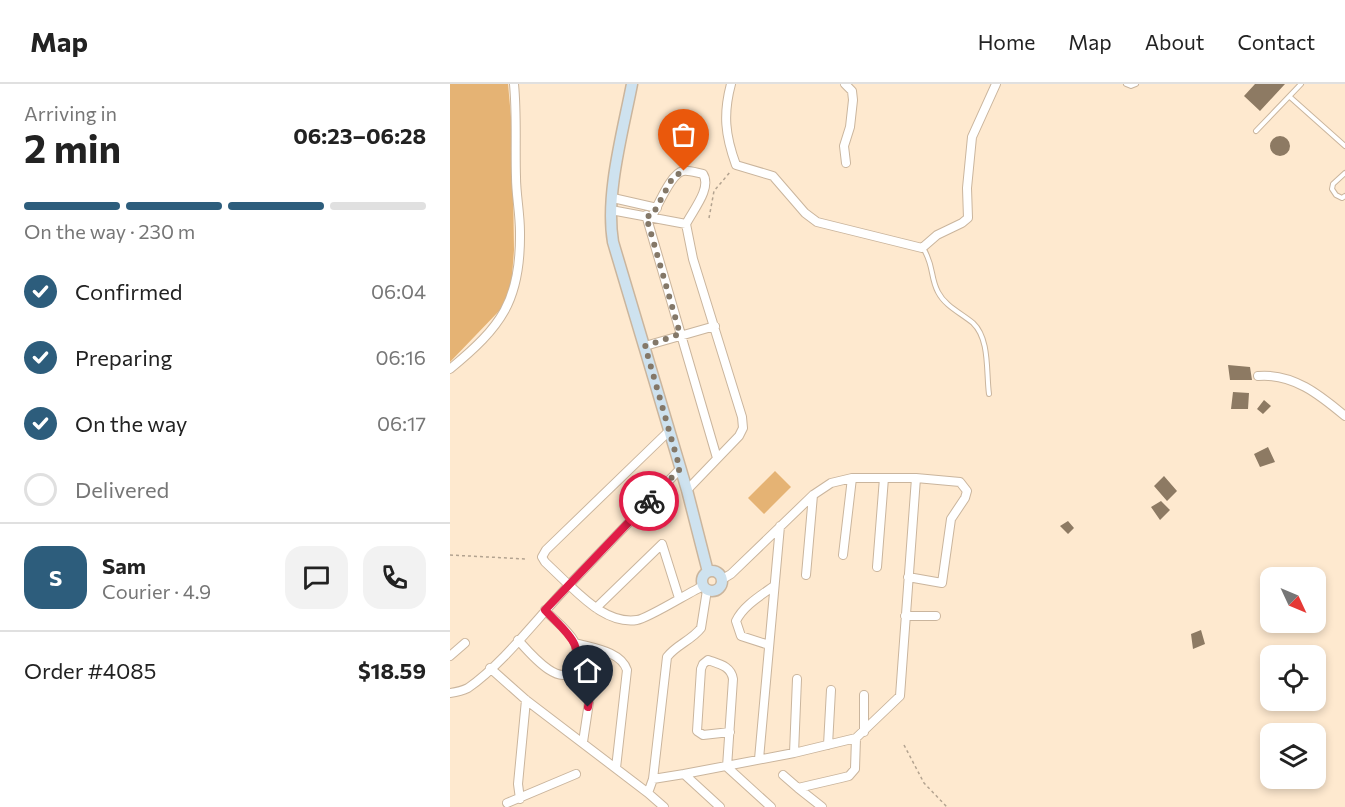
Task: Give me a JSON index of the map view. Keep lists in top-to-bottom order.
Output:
{
  "north": "bottom right",
  "page": {
    "header": "Map",
    "nav": [
      "Home",
      "Map",
      "About",
      "Contact"
    ],
    "heading": ["2 min", "Arriving in", "06:23–06:28"],
    "panel": [
      "Sam",
      "Courier · 4.9",
      "Order #4085",
      "$18.59"
    ],
    "bar": "On the way · 230 m",
    "list": [
      ["Confirmed", "06:04"],
      ["Preparing", "06:16"],
      ["On the way", "06:17"],
      "Delivered"
    ],
    "round": "S"
  }
}
